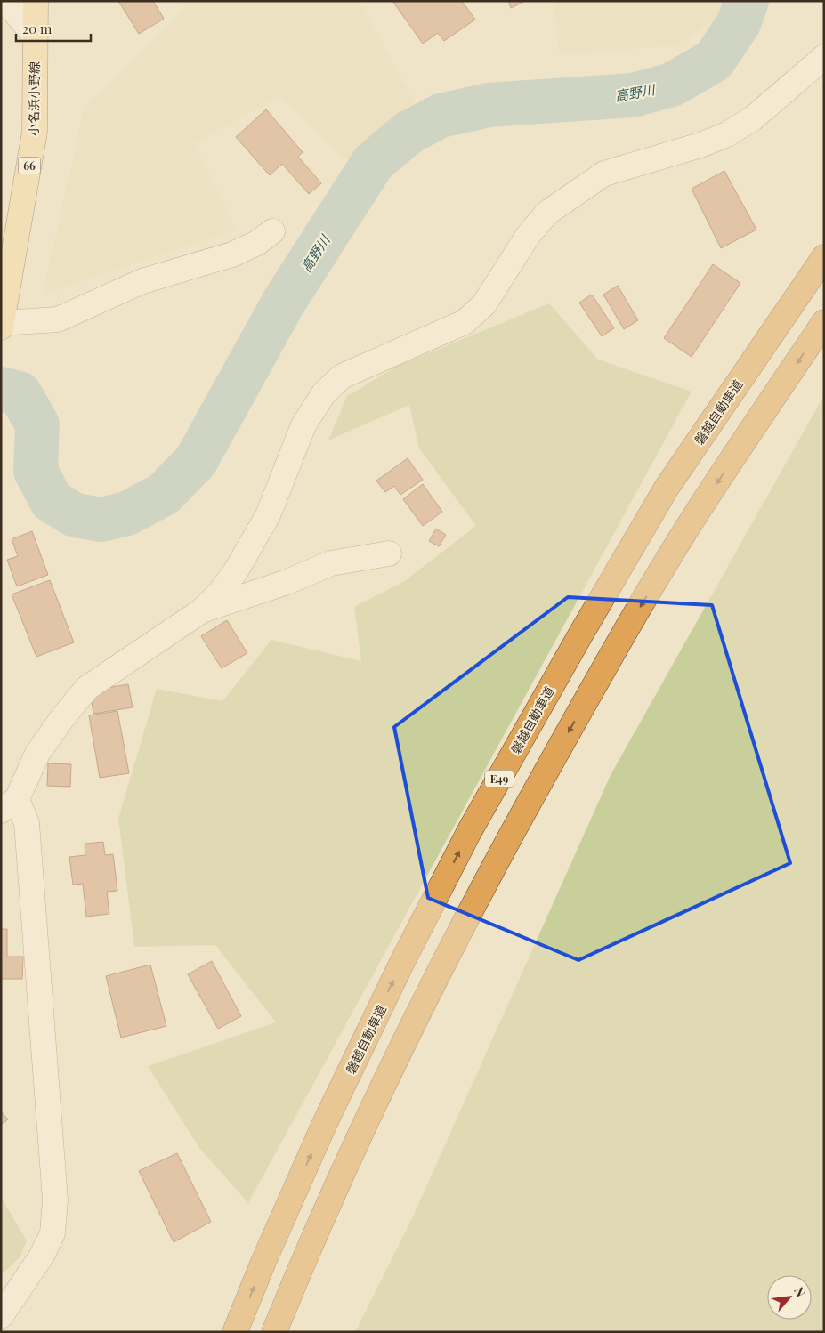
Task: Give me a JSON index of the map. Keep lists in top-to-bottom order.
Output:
{
  "streets": {
    "highway": ["磐越自動車道", "E49"],
    "main road": ["小名浜小野線", "66"]
  },
  "water": ["高野川"],
  "scale_bar": "20 m",
  "north": "top right"
}
